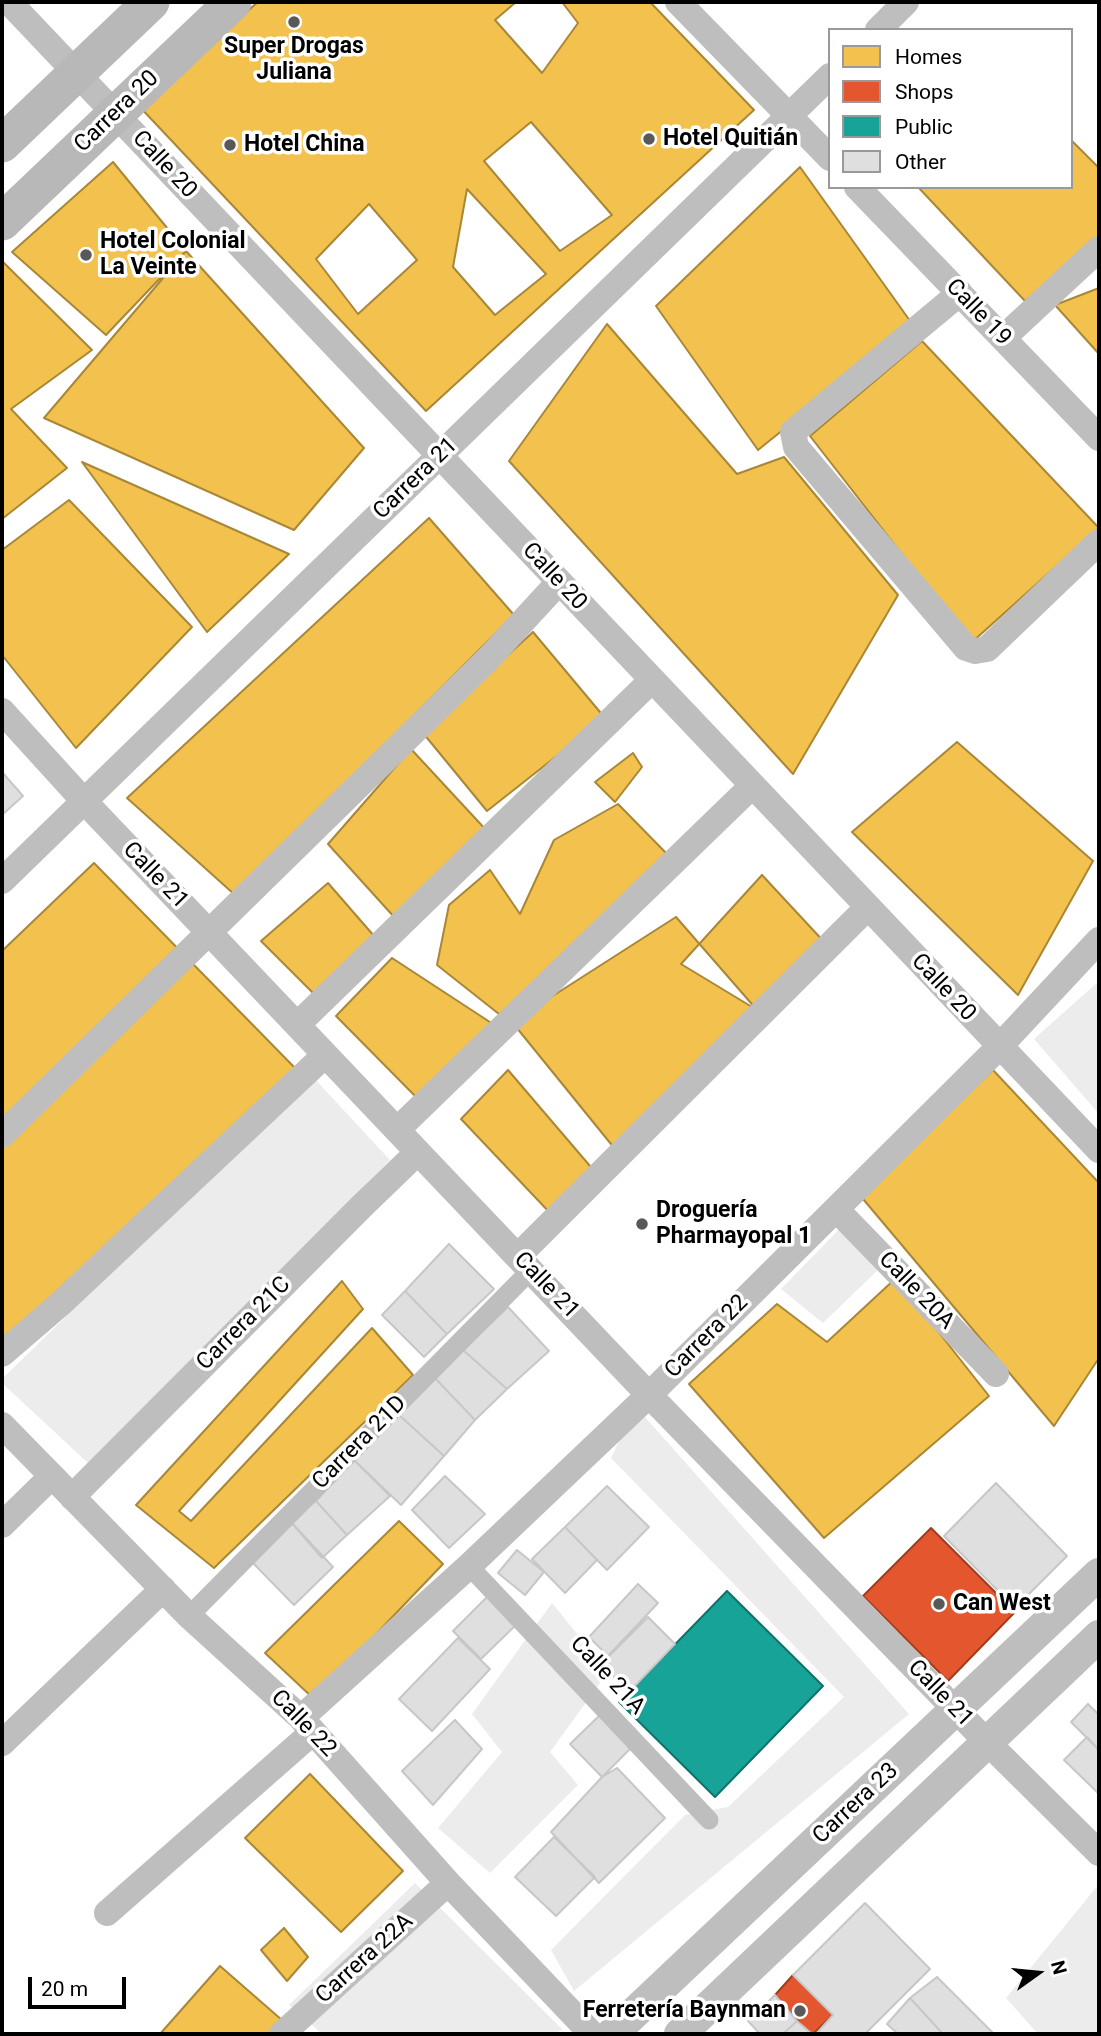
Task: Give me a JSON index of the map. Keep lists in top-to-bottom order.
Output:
{
  "streets": {
    "main road": ["Carrera 20"],
    "street": [
      "Calle 20",
      "Calle 19",
      "Carrera 21",
      "Calle 21",
      "Calle 20A",
      "Carrera 21C",
      "Carrera 22",
      "Carrera 21D",
      "Calle 21A",
      "Calle 22",
      "Carrera 23",
      "Carrera 22A"
    ]
  },
  "crossings": [
    ["Carrera 20", "Calle 20"],
    ["Calle 20", "Carrera 21"],
    ["Calle 20", "Carrera 22"],
    ["Carrera 21", "Calle 21"],
    ["Calle 21", "Carrera 21C"],
    ["Calle 21", "Carrera 22"],
    ["Calle 21", "Carrera 21D"],
    ["Calle 21", "Carrera 23"],
    ["Calle 20A", "Carrera 22"],
    ["Carrera 21C", "Calle 22"],
    ["Carrera 22", "Calle 21A"],
    ["Carrera 22", "Calle 22"],
    ["Carrera 21D", "Calle 22"],
    ["Calle 22", "Carrera 22A"]
  ],
  "places": [
    "Super Drogas Juliana",
    "Hotel Quitián",
    "Hotel China",
    "Hotel Colonial La Veinte",
    "Droguería Pharmayopal 1",
    "Can West",
    "Ferretería Baynman"
  ],
  "legend": [
    "Homes",
    "Shops",
    "Public",
    "Other"
  ],
  "scale_bar": "20 m",
  "north": "right"
}
